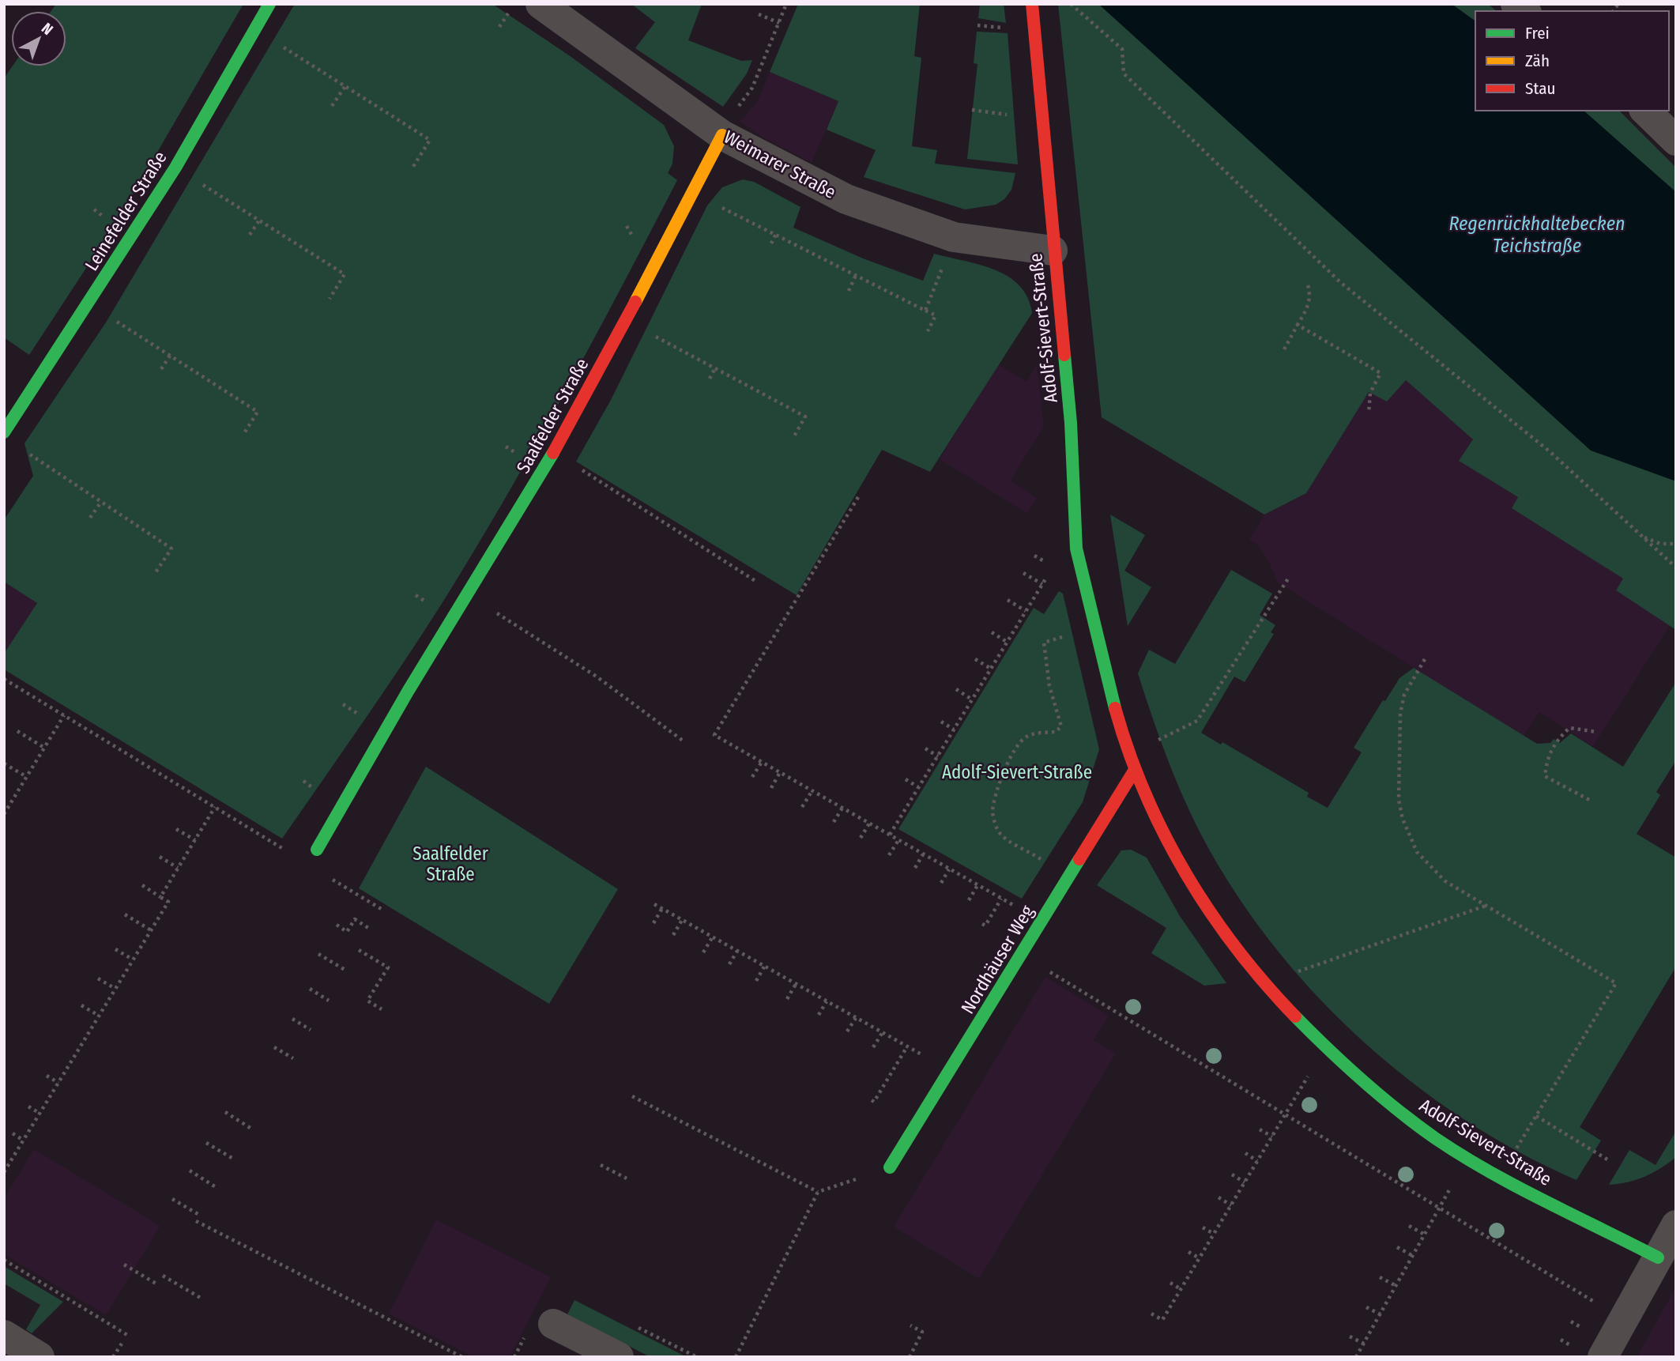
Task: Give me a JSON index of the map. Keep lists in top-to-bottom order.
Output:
{
  "streets": {
    "street": [
      "Weimarer Straße",
      "Leinefelder Straße",
      "Adolf-Sievert-Straße",
      "Saalfelder Straße",
      "Nordhäuser Weg"
    ]
  },
  "crossings": [
    ["Weimarer Straße", "Adolf-Sievert-Straße"],
    ["Weimarer Straße", "Saalfelder Straße"],
    ["Adolf-Sievert-Straße", "Nordhäuser Weg"]
  ],
  "water": ["Regenrückhaltebecken Teichstraße"],
  "parks": ["Adolf-Sievert-Straße", "Saalfelder Straße"],
  "legend": ["Frei", "Zäh", "Stau"],
  "north": "top right"
}
